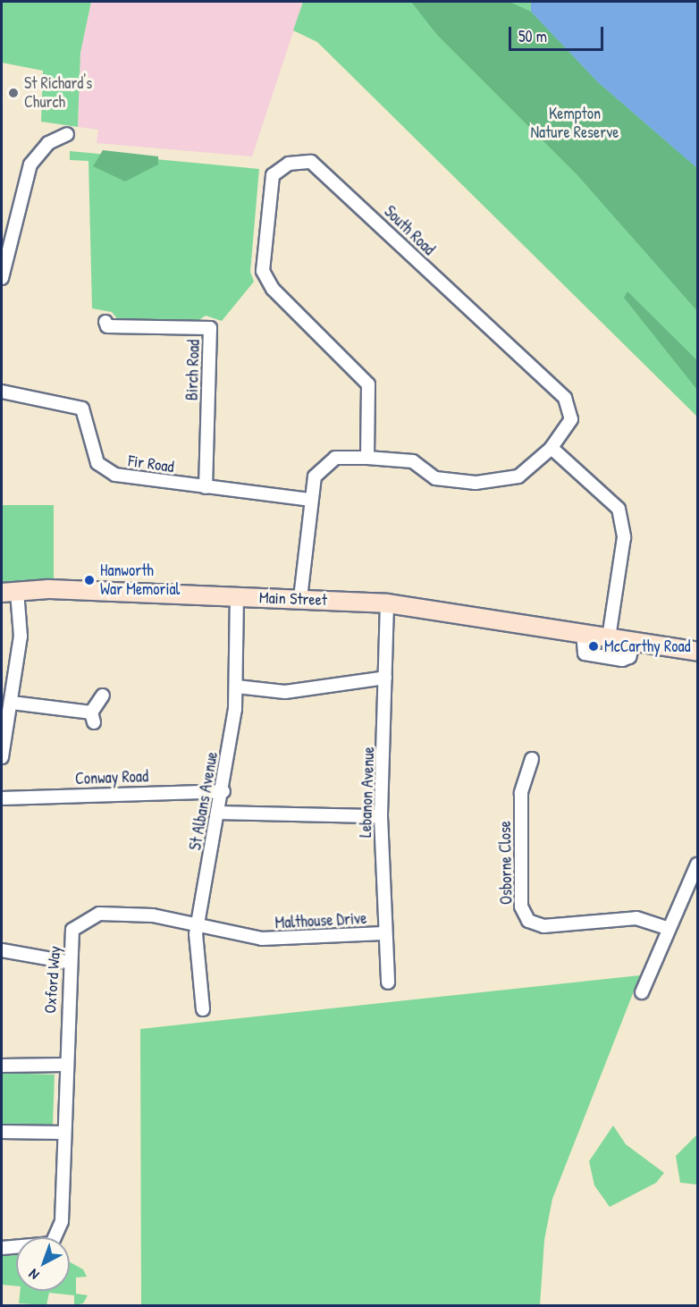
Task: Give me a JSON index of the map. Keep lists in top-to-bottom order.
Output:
{
  "streets": {
    "street": [
      "South Road",
      "Birch Road",
      "Fir Road",
      "Main Street",
      "Conway Road",
      "Lebanon Avenue",
      "St Albans Avenue",
      "Osborne Close",
      "Malthouse Drive",
      "Oxford Way"
    ]
  },
  "crossings": [
    ["South Road", "Fir Road"],
    ["South Road", "Main Street"],
    ["Birch Road", "Fir Road"],
    ["Main Street", "Lebanon Avenue"],
    ["Main Street", "St Albans Avenue"],
    ["Conway Road", "St Albans Avenue"],
    ["Lebanon Avenue", "Malthouse Drive"],
    ["St Albans Avenue", "Malthouse Drive"],
    ["St Albans Avenue", "Oxford Way"],
    ["Malthouse Drive", "Oxford Way"]
  ],
  "parks": ["Kempton Nature Reserve"],
  "places": ["St Richard's Church", "Hanworth War Memorial", "McCarthy Road"],
  "scale_bar": "50 m",
  "north": "bottom left"
}
